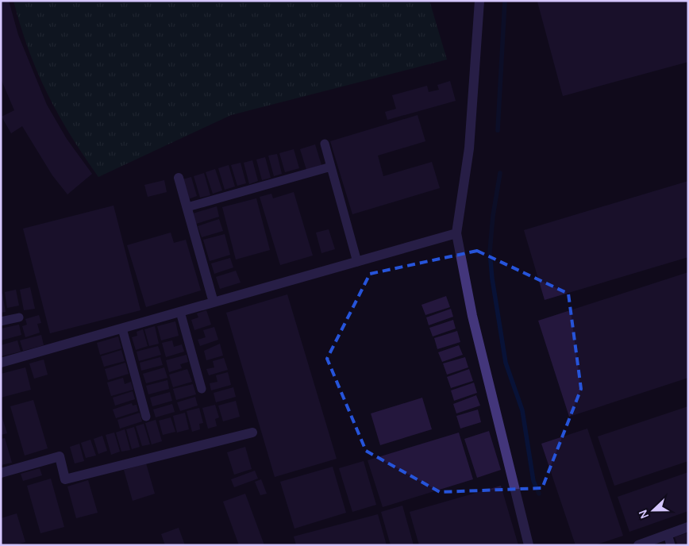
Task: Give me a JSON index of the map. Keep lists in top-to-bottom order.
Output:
{
  "north": "left"
}
